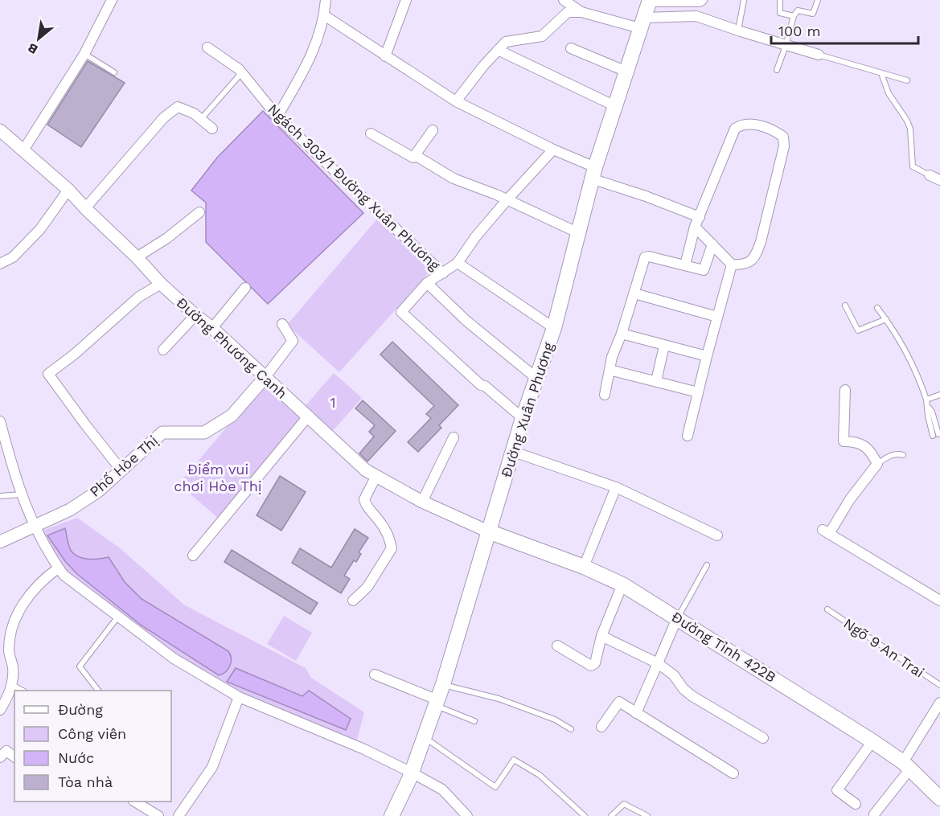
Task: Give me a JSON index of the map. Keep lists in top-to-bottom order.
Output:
{
  "streets": {
    "main road": ["Đường Xuân Phương", "Đường Tỉnh 422B"],
    "street": ["Ngách 303/1 Đường Xuân Phương", "Đường Phương Canh", "Phố Hòe Thị"],
    "lane": ["Ngõ 9 An Trai"]
  },
  "crossings": [
    ["Đường Phương Canh", "Đường Xuân Phương"],
    ["Đường Phương Canh", "Phố Hòe Thị"],
    ["Đường Phương Canh", "Đường Tỉnh 422B"],
    ["Đường Xuân Phương", "Đường Tỉnh 422B"]
  ],
  "parks": ["1", "Điểm vui chơi Hòe Thị"],
  "legend": [
    "Đường",
    "Công viên",
    "Nước",
    "Tòa nhà"
  ],
  "scale_bar": "100 m",
  "north": "bottom left"
}
